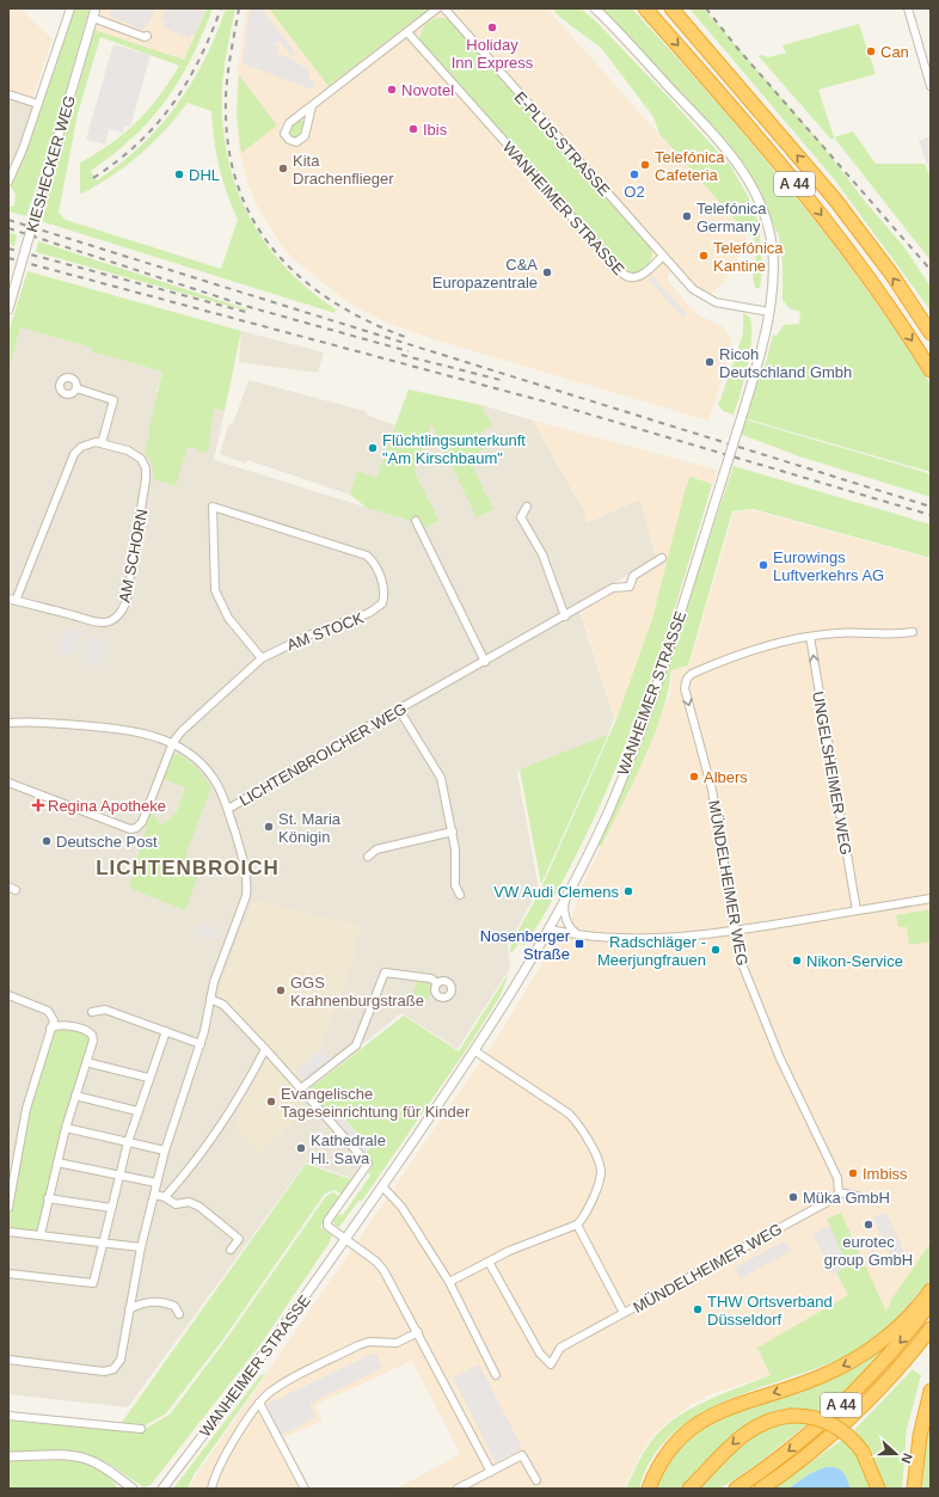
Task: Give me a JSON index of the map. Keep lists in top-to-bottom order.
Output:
{
  "streets": {
    "highway": ["A 44"],
    "street": [
      "E-PLUS-STRASSE",
      "KIESHECKER WEG",
      "WANHEIMER STRASSE",
      "AM SCHORN",
      "AM STOCK",
      "LICHTENBROICHER WEG",
      "UNGELSHEIMER WEG",
      "MÜNDELHEIMER WEG"
    ]
  },
  "crossings": [
    ["E-PLUS-STRASSE", "WANHEIMER STRASSE"],
    ["AM STOCK", "LICHTENBROICHER WEG"],
    ["UNGELSHEIMER WEG", "MÜNDELHEIMER WEG"]
  ],
  "one_way": ["UNGELSHEIMER WEG"],
  "districts": ["LICHTENBROICH"],
  "places": {
    "other": [
      "Holiday Inn Express",
      "Can",
      "Novotel",
      "Ibis",
      "Telefónica Cafeteria",
      "Kita Drachenflieger",
      "DHL",
      "O2",
      "Telefónica Germany",
      "Telefónica Kantine",
      "C&A Europazentrale",
      "Ricoh Deutschland Gmbh",
      "Flüchtlingsunterkunft \"Am Kirschbaum\"",
      "Eurowings Luftverkehrs AG",
      "Albers",
      "St. Maria Königin",
      "Deutsche Post",
      "VW Audi Clemens",
      "Radschläger - Meerjungfrauen",
      "Nikon-Service",
      "GGS Krahnenburgstraße",
      "Evangelische Tageseinrichtung für Kinder",
      "Kathedrale Hl. Sava",
      "Imbiss",
      "Müka GmbH",
      "eurotec group GmbH",
      "THW Ortsverband Düsseldorf"
    ],
    "health": ["Regina Apotheke"],
    "transit": ["Nosenberger Straße"]
  },
  "north": "right"
}
